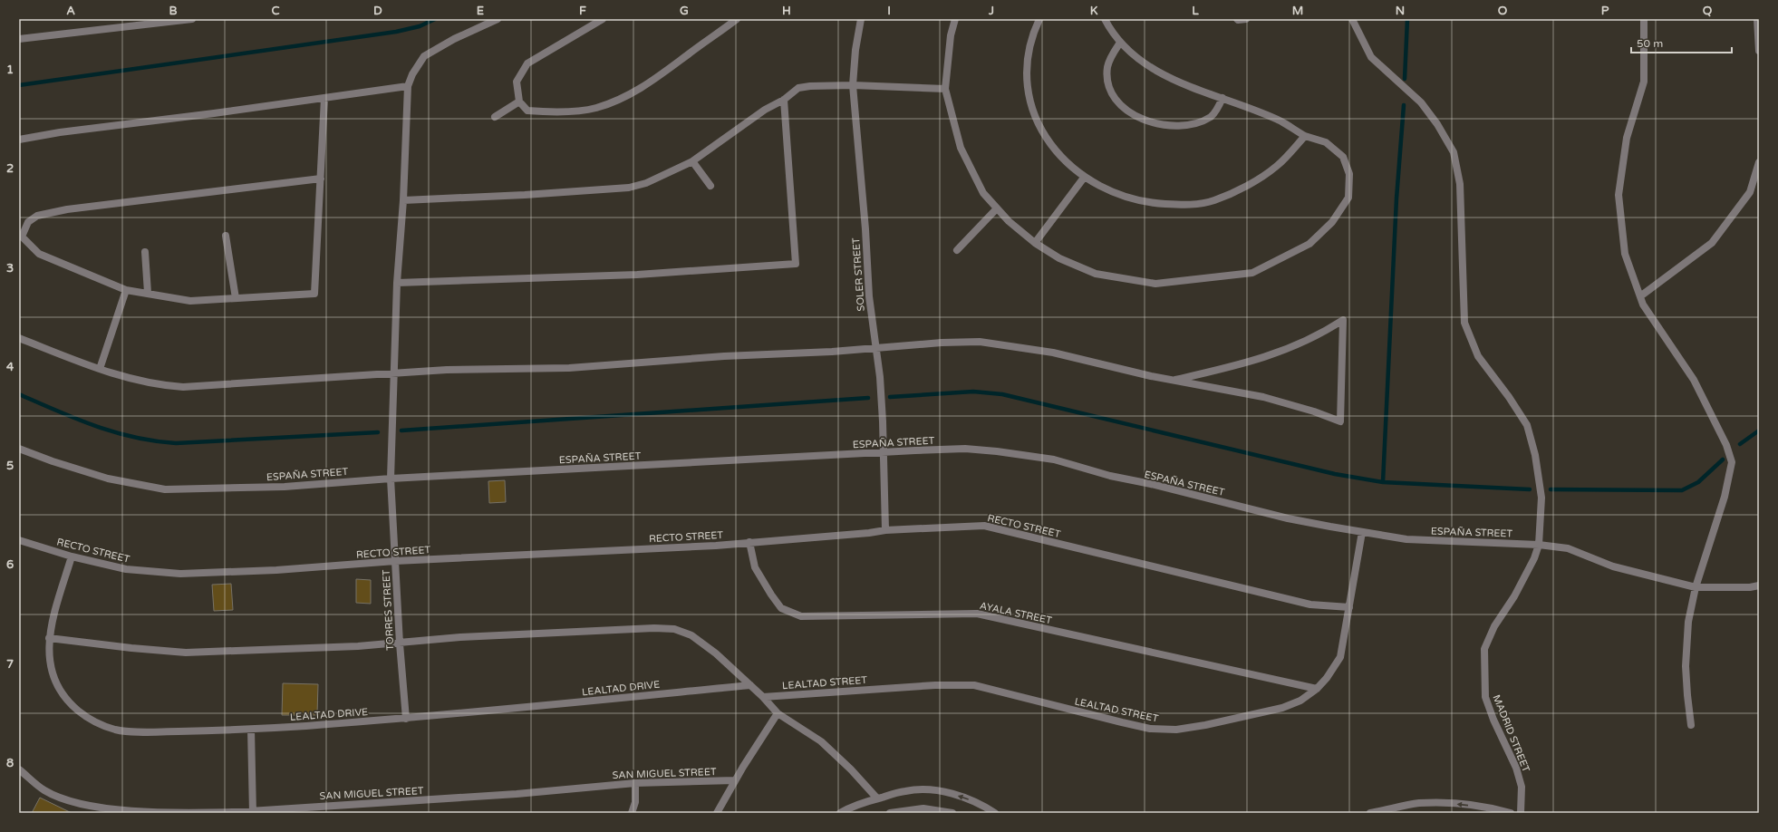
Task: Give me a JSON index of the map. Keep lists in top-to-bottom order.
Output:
{
  "streets": {
    "street": [
      "SOLER STREET",
      "ESPAÑA STREET",
      "RECTO STREET",
      "TORRES STREET",
      "AYALA STREET",
      "LEALTAD STREET",
      "LEALTAD DRIVE",
      "MADRID STREET",
      "SAN MIGUEL STREET"
    ]
  },
  "crossings": [
    ["SOLER STREET", "ESPAÑA STREET"],
    ["SOLER STREET", "RECTO STREET"],
    ["ESPAÑA STREET", "TORRES STREET"],
    ["ESPAÑA STREET", "LEALTAD STREET"],
    ["ESPAÑA STREET", "MADRID STREET"],
    ["RECTO STREET", "TORRES STREET"],
    ["RECTO STREET", "AYALA STREET"],
    ["RECTO STREET", "LEALTAD STREET"],
    ["RECTO STREET", "LEALTAD DRIVE"],
    ["TORRES STREET", "LEALTAD DRIVE"],
    ["AYALA STREET", "LEALTAD STREET"]
  ],
  "scale_bar": "50 m",
  "grid": {
    "columns": [
      "A",
      "B",
      "C",
      "D",
      "E",
      "F",
      "G",
      "H",
      "I",
      "J",
      "K",
      "L",
      "M",
      "N",
      "O",
      "P",
      "Q"
    ],
    "rows": [
      "1",
      "2",
      "3",
      "4",
      "5",
      "6",
      "7",
      "8"
    ]
  }
}
